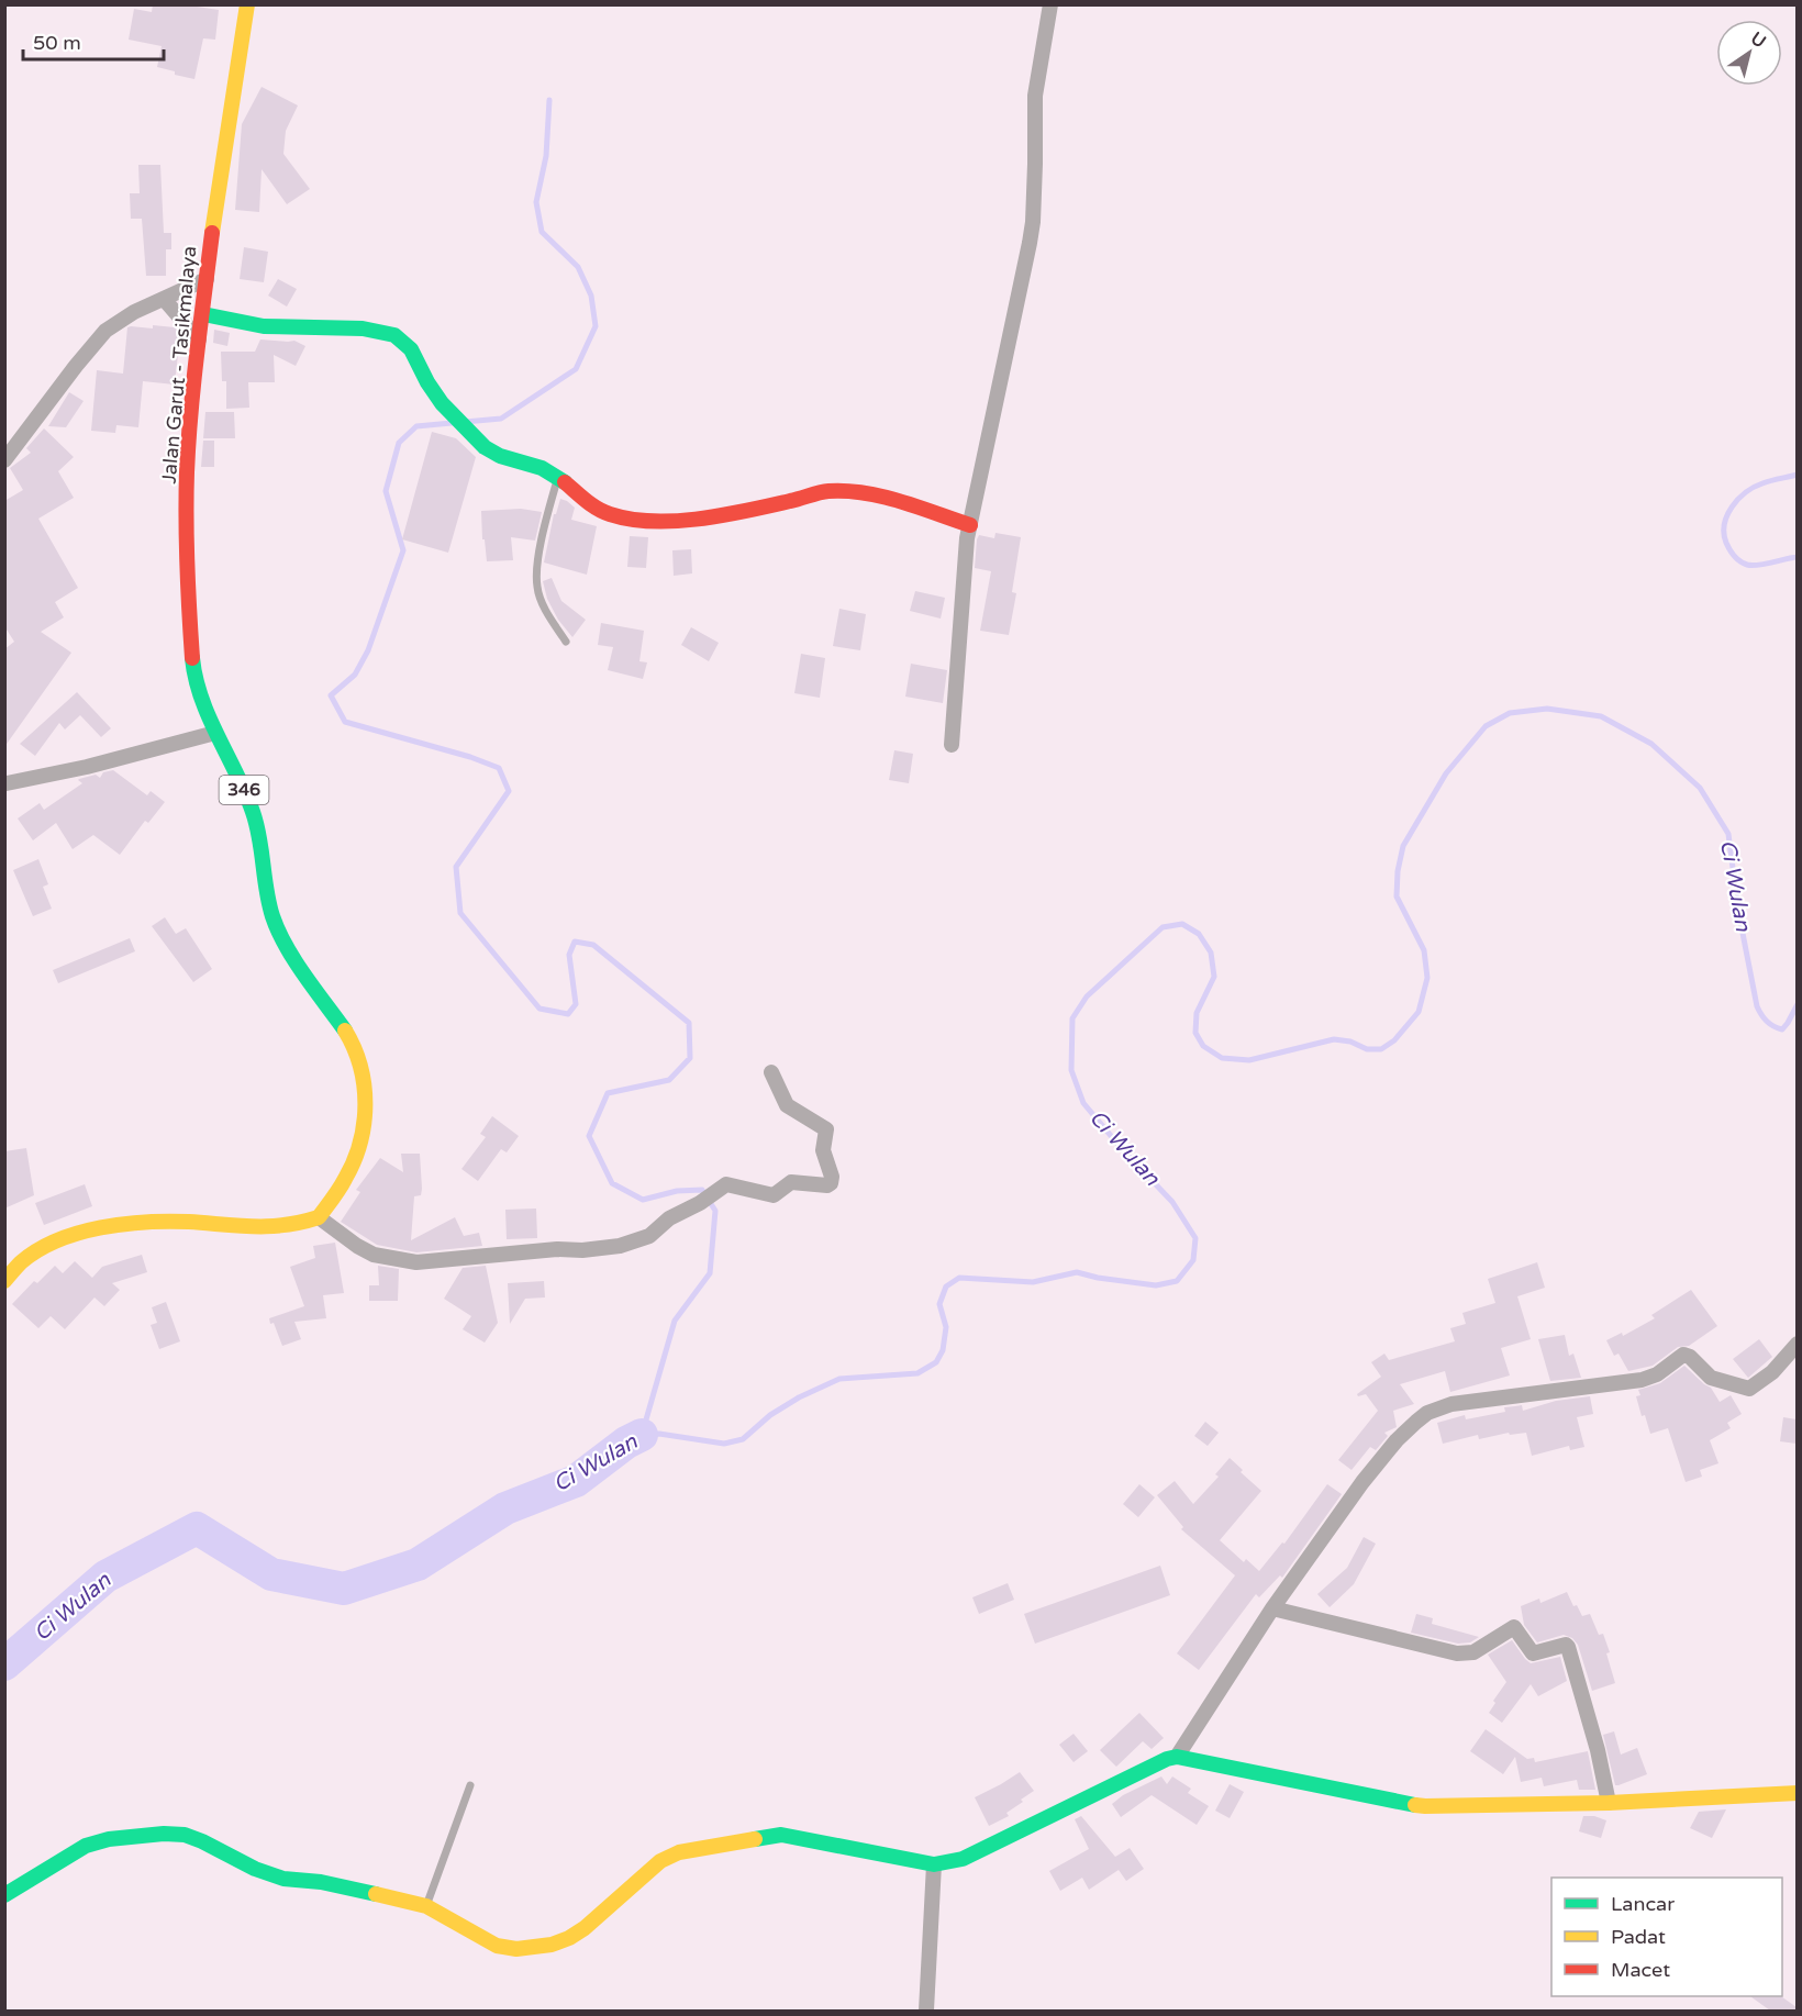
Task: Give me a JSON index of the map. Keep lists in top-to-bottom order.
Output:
{
  "streets": {
    "street": ["Jalan Garut - Tasikmalaya", "346"]
  },
  "water": ["Ci Wulan"],
  "legend": ["Lancar", "Padat", "Macet"],
  "scale_bar": "50 m",
  "north": "top right"
}
